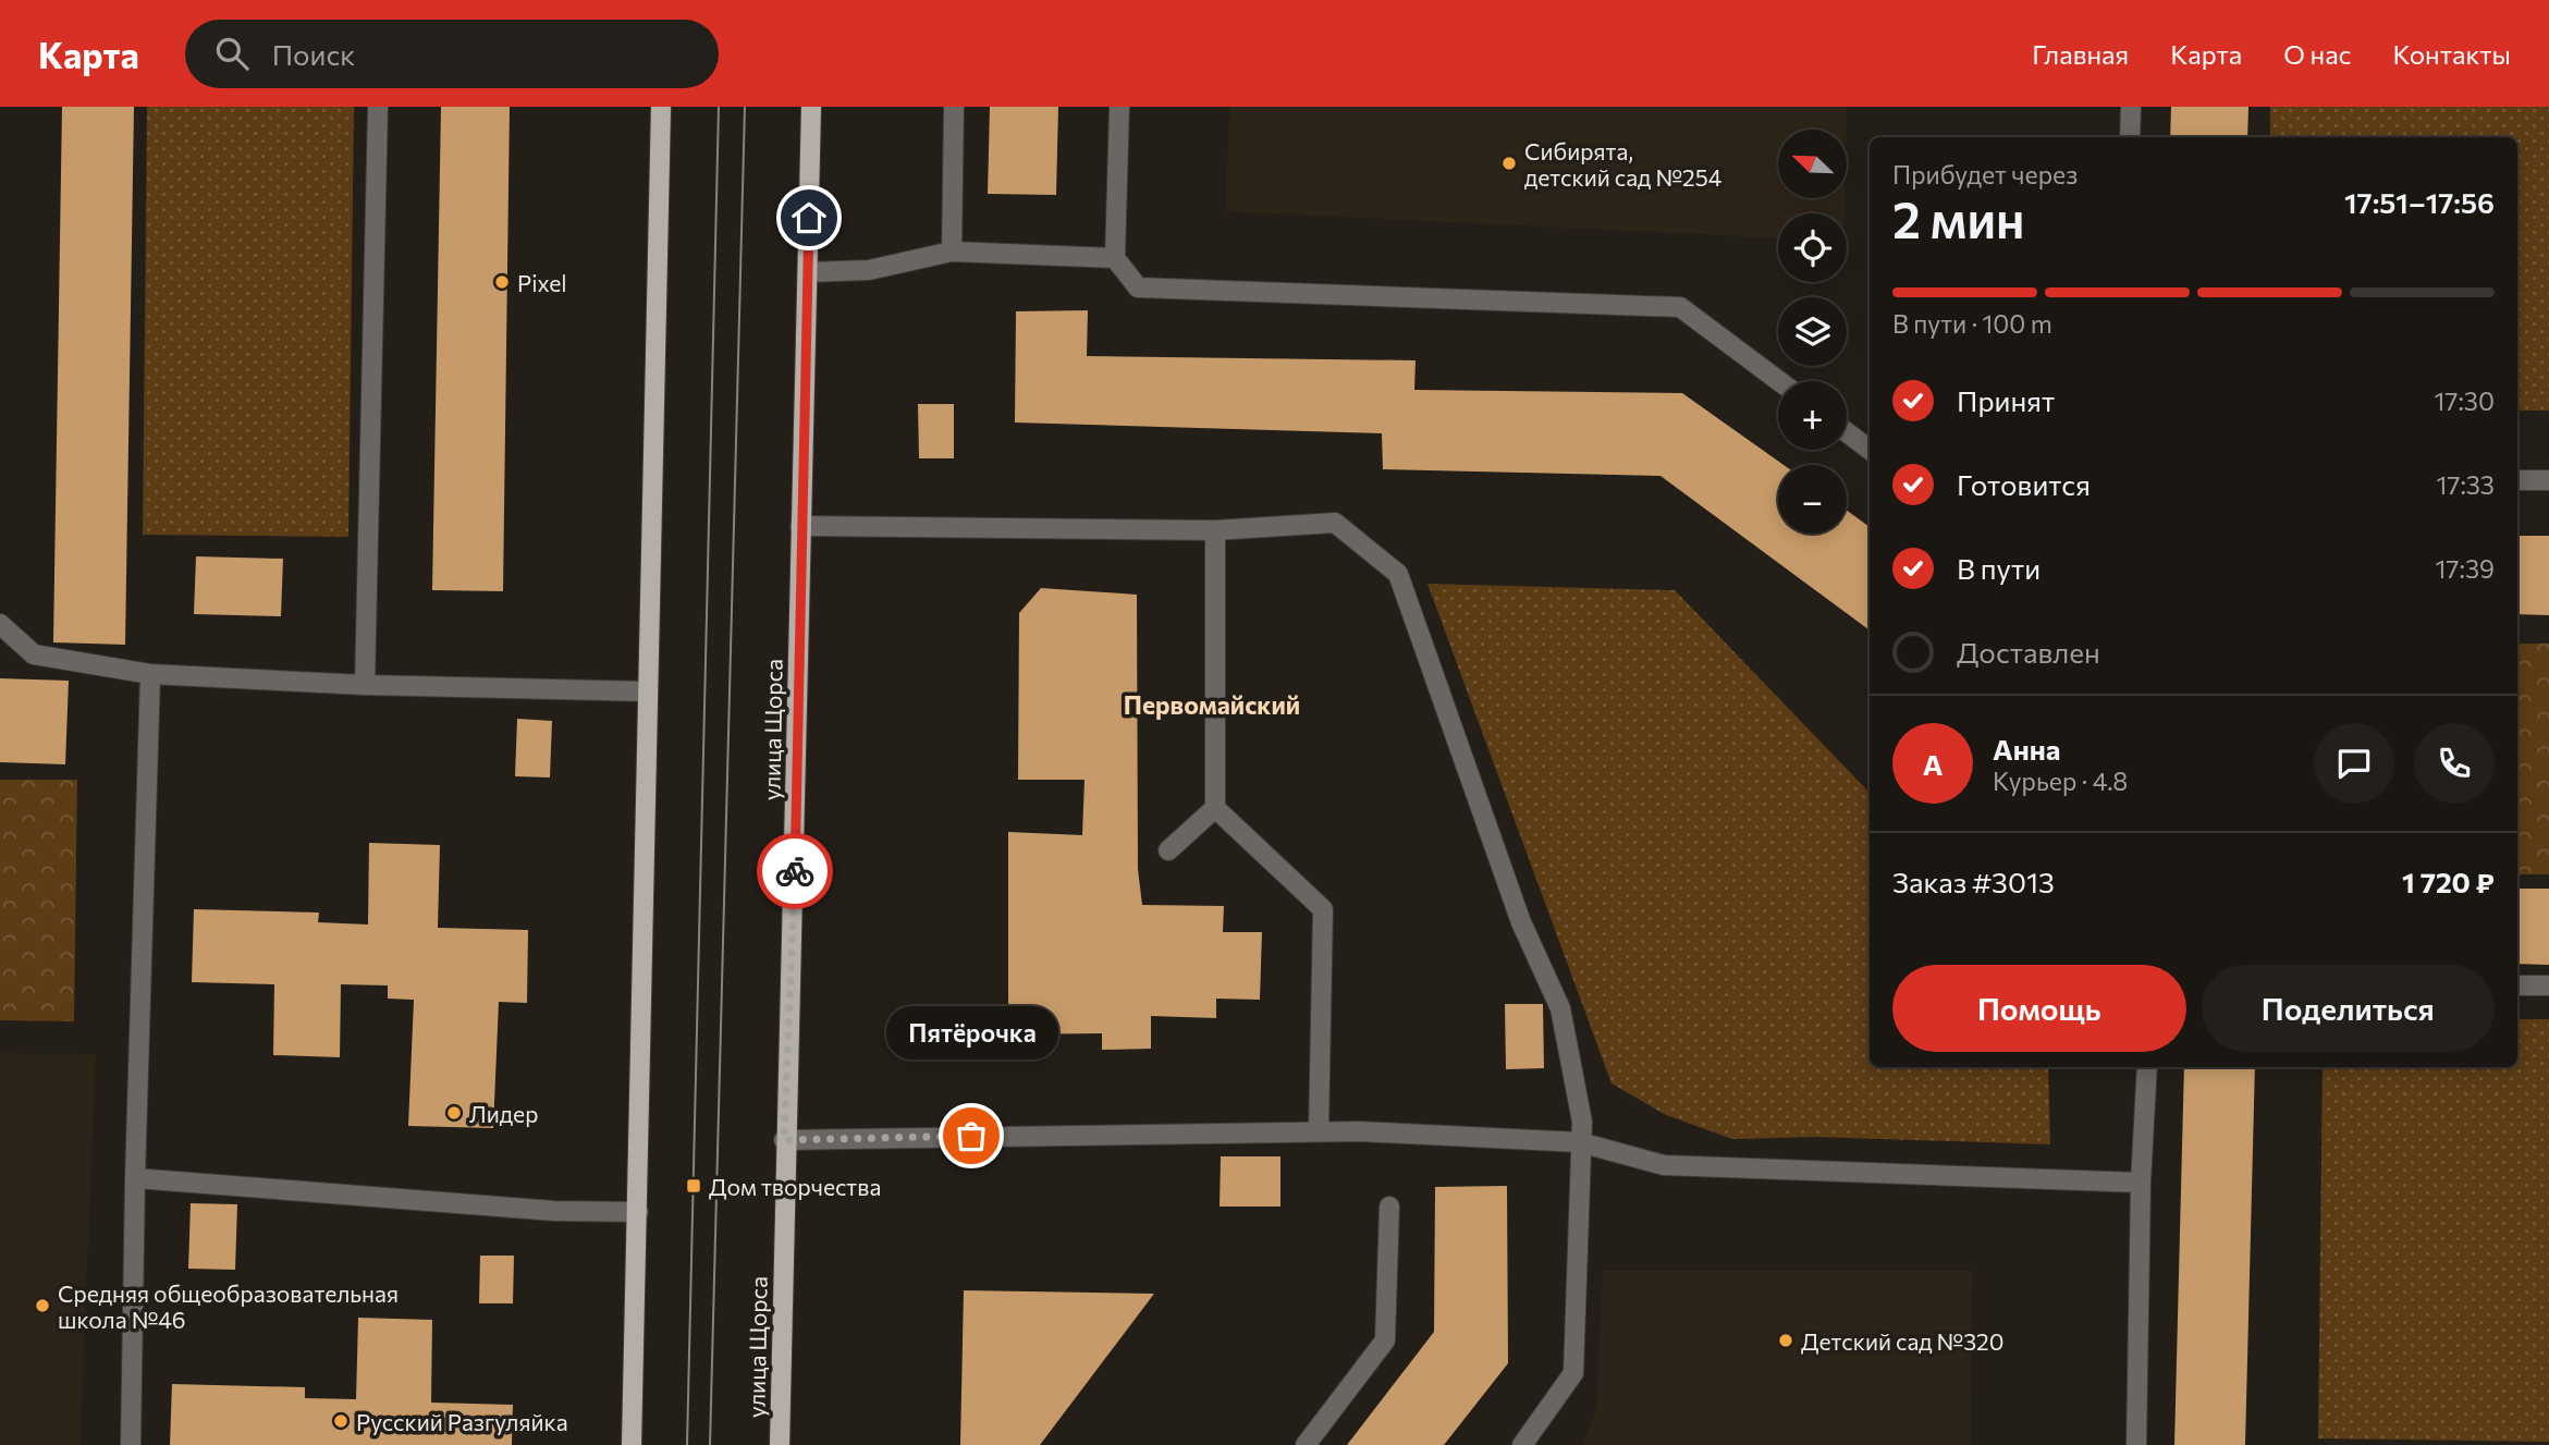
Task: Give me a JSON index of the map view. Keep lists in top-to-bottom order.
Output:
{
  "streets": {
    "main road": ["улица Щорса"]
  },
  "districts": ["Первомайский"],
  "places": {
    "other": [
      "Сибирята, детский сад №254",
      "Pixel",
      "Лидер",
      "Пятёрочка",
      "Средняя общеобразовательная школа №46",
      "Детский сад №320",
      "Русский Разгуляйка"
    ],
    "transit": ["Дом творчества"]
  },
  "north": "top left",
  "page": {
    "header": "Карта",
    "search": "Поиск",
    "nav": [
      "Главная",
      "Карта",
      "О нас",
      "Контакты"
    ],
    "map_buttons": ["+", "−"],
    "heading": ["2 мин", "Прибудет через", "17:51–17:56"],
    "panel": [
      "Анна",
      "Курьер · 4.8",
      "Заказ #3013",
      "1 720 ₽"
    ],
    "bar": "В пути · 100 m",
    "list": [
      ["Принят", "17:30"],
      ["Готовится", "17:33"],
      ["В пути", "17:39"],
      "Доставлен"
    ],
    "round": "А",
    "buttons": ["Помощь", "Поделиться"],
    "bubble": "Пятёрочка"
  }
}
